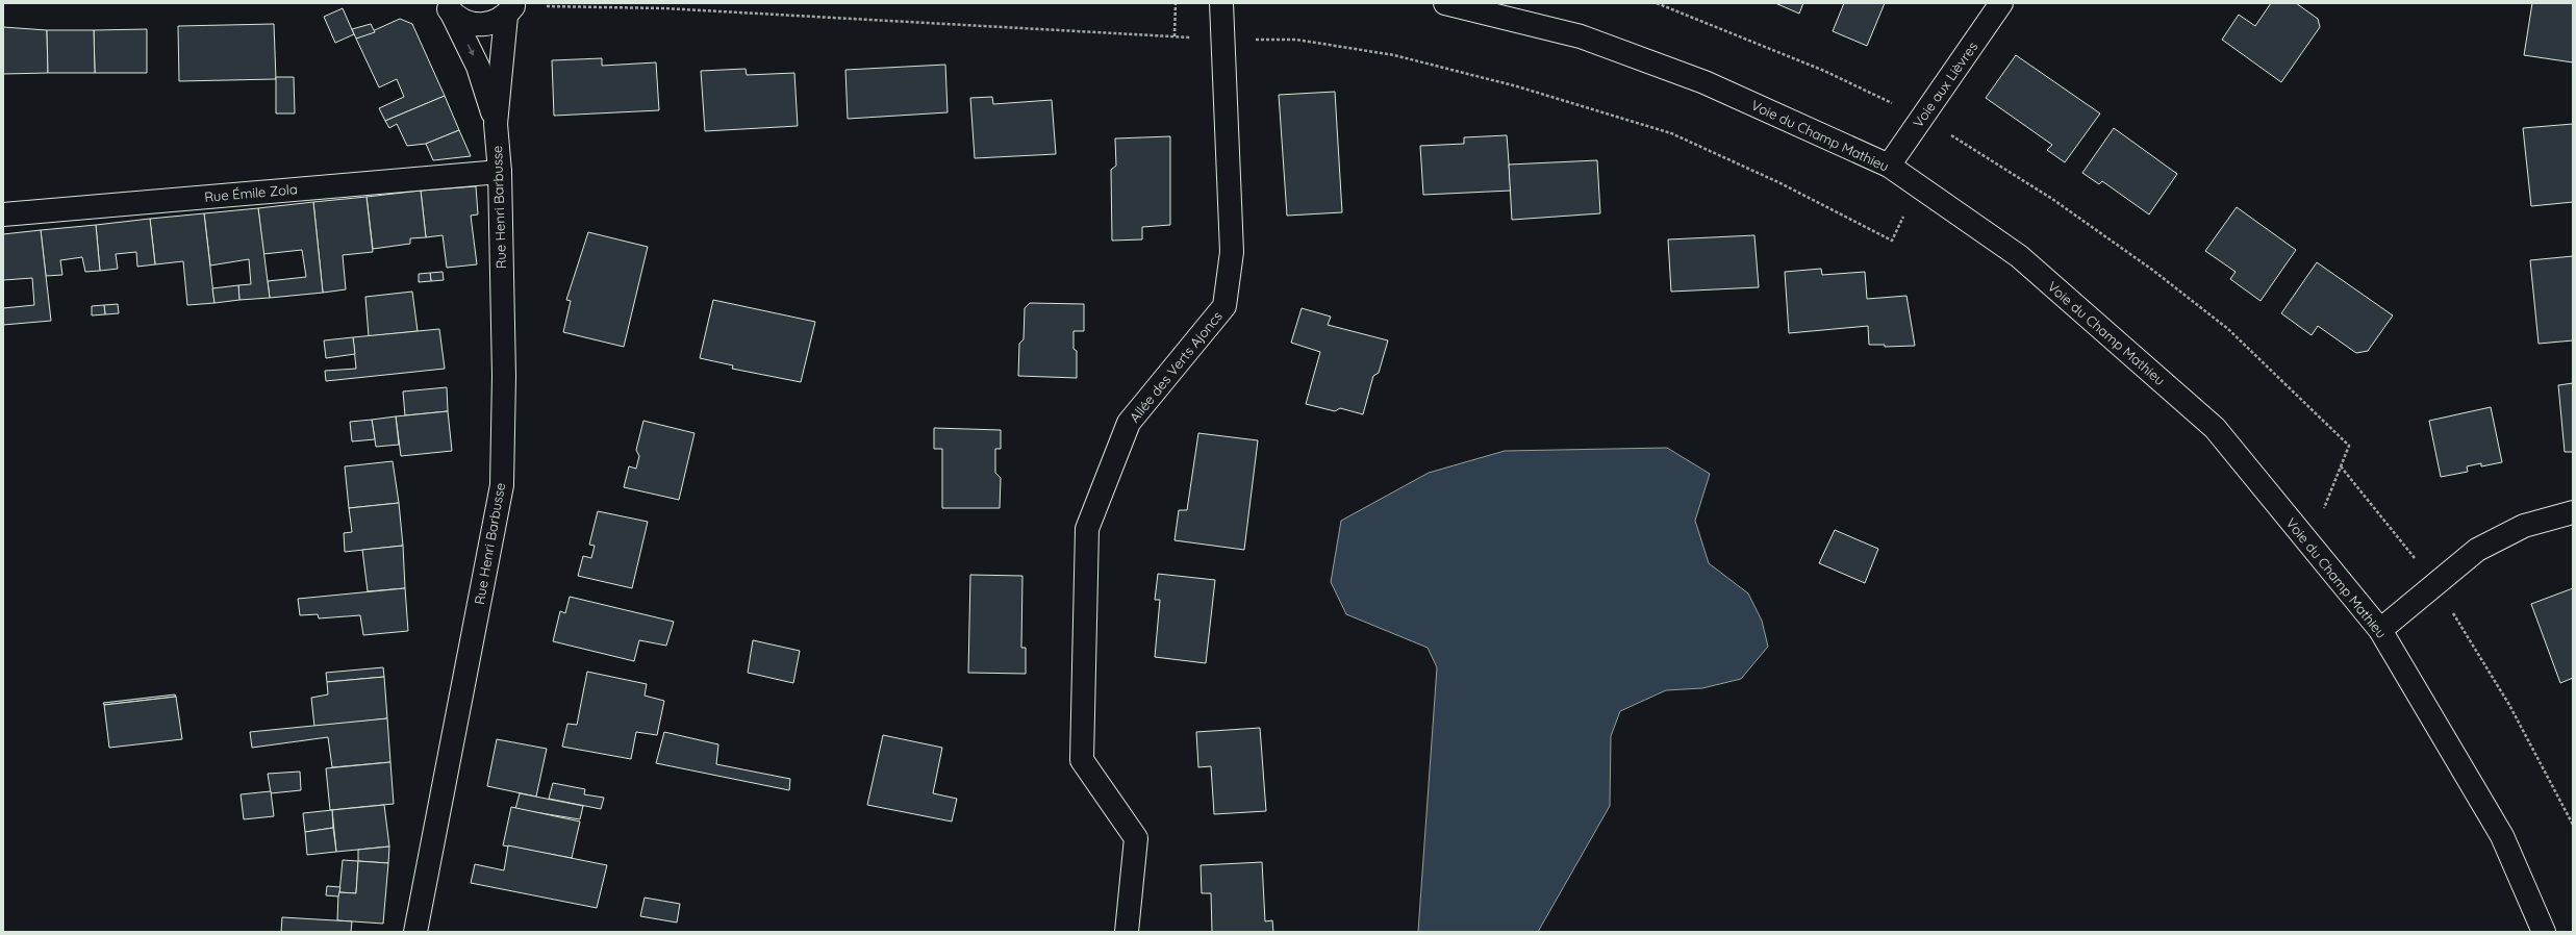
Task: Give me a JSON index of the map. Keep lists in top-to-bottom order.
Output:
{
  "streets": {
    "street": [
      "Voie aux Lièvres",
      "Voie du Champ Mathieu",
      "Rue Émile Zola",
      "Rue Henri Barbusse",
      "Allée des Verts Ajoncs"
    ]
  },
  "crossings": [
    ["Voie aux Lièvres", "Voie du Champ Mathieu"],
    ["Rue Émile Zola", "Rue Henri Barbusse"]
  ]
}
